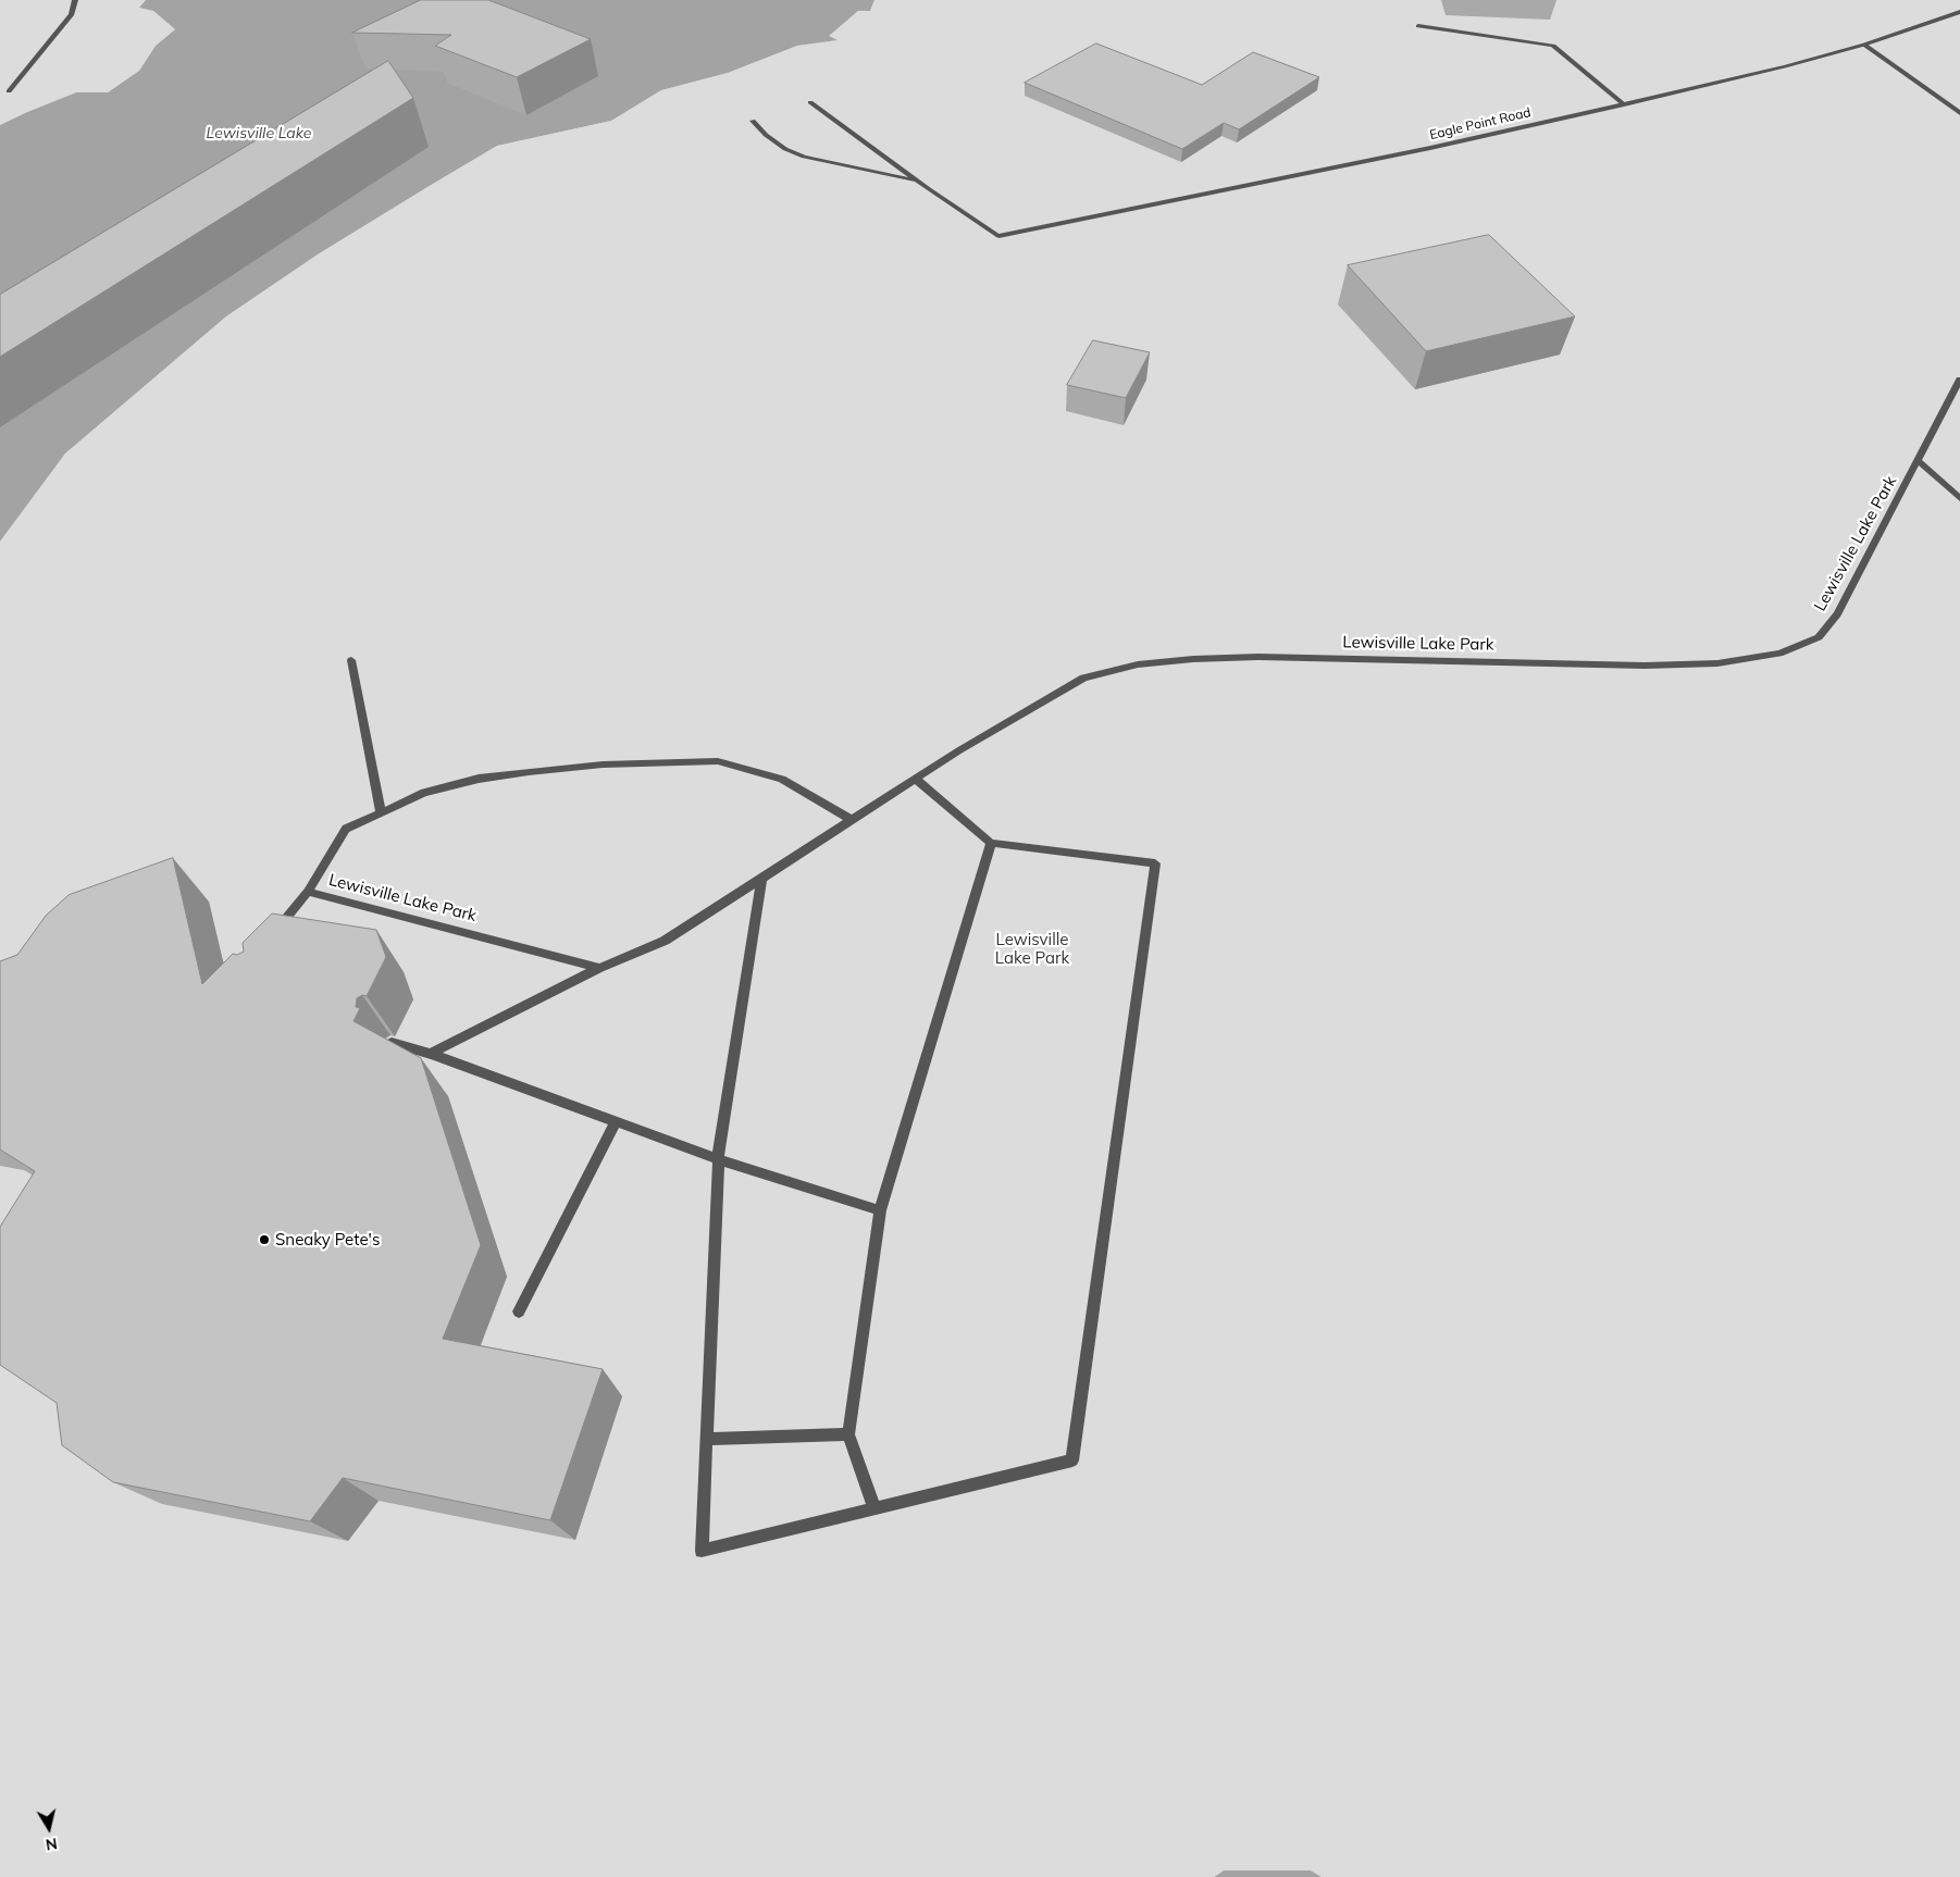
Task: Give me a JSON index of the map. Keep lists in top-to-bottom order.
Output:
{
  "streets": {
    "street": ["Eagle Point Road", "Lewisville Lake Park"]
  },
  "water": ["Lewisville Lake"],
  "parks": ["Lewisville Lake Park"],
  "places": ["Sneaky Pete's"],
  "north": "bottom"
}
